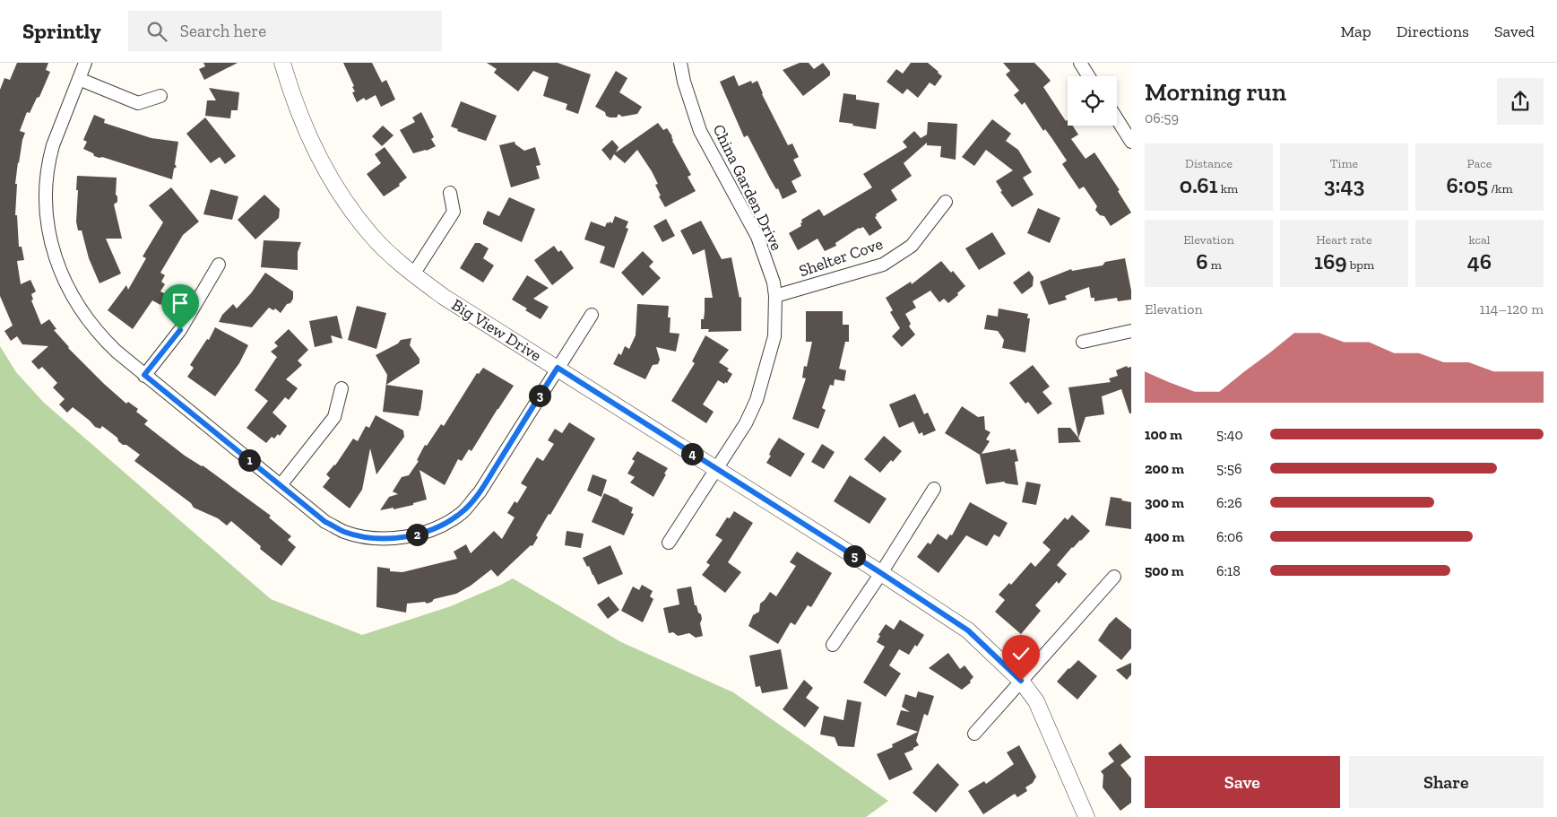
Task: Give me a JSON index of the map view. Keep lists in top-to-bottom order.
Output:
{
  "streets": {
    "street": ["China Garden Drive", "Shelter Cove", "Big View Drive"]
  },
  "crossings": [
    ["China Garden Drive", "Shelter Cove"],
    ["China Garden Drive", "Big View Drive"]
  ],
  "page": {
    "header": "Sprintly",
    "search": "Search here",
    "nav": ["Map", "Directions", "Saved"],
    "heading": ["Morning run", "06:59"],
    "stats": [
      ["Distance", "0.61 km"],
      ["Time", "3:43"],
      ["Pace", "6:05 /km"],
      ["Elevation", "6 m"],
      ["Heart rate", "169 bpm"],
      ["kcal", "46"]
    ],
    "chart": ["Elevation", "114–120 m"],
    "pins": [
      "3",
      "4",
      "1",
      "2",
      "5"
    ],
    "list": [
      {
        "name": "100 m",
        "note": "5:40"
      },
      {
        "name": "200 m",
        "note": "5:56"
      },
      {
        "name": "300 m",
        "note": "6:26"
      },
      {
        "name": "400 m",
        "note": "6:06"
      },
      {
        "name": "500 m",
        "note": "6:18"
      }
    ],
    "buttons": ["Save", "Share"]
  }
}
